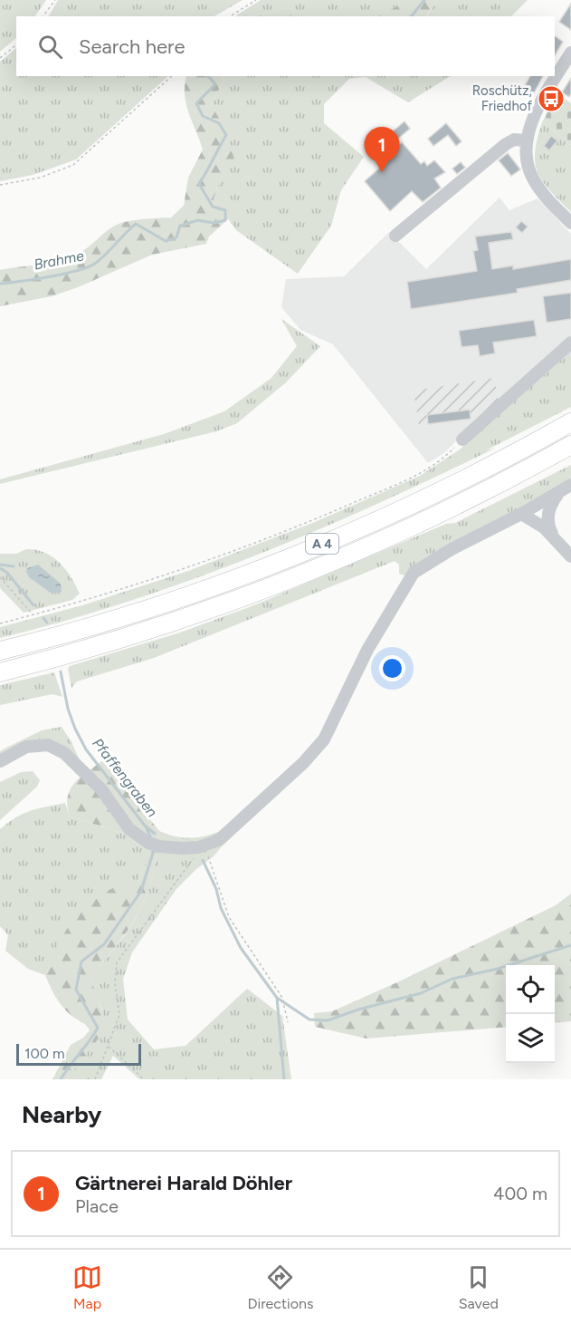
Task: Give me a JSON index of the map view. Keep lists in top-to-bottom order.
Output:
{
  "streets": {
    "highway": ["A 4"]
  },
  "water": ["Brahme", "Pfaffengraben"],
  "places": {
    "bus stop": ["Roschütz, Friedhof"]
  },
  "scale_bar": "100 m",
  "page": {
    "search": "Search here",
    "pins": "1",
    "scale": "100 m",
    "heading": "Nearby",
    "list": [
      {
        "mark": "1",
        "name": "Gärtnerei Harald Döhler",
        "note": "Place",
        "value": "400 m"
      }
    ],
    "nav": ["Map", "Directions", "Saved"]
  }
}
